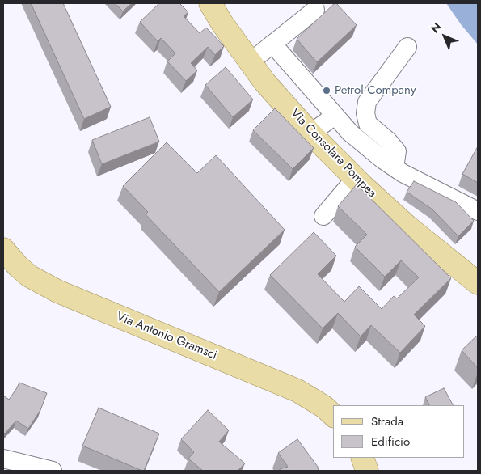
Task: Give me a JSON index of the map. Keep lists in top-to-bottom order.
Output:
{
  "streets": {
    "main road": ["Via Consolare Pompea", "Via Antonio Gramsci"]
  },
  "places": ["Petrol Company"],
  "legend": ["Strada", "Edificio"],
  "north": "top left"
}
